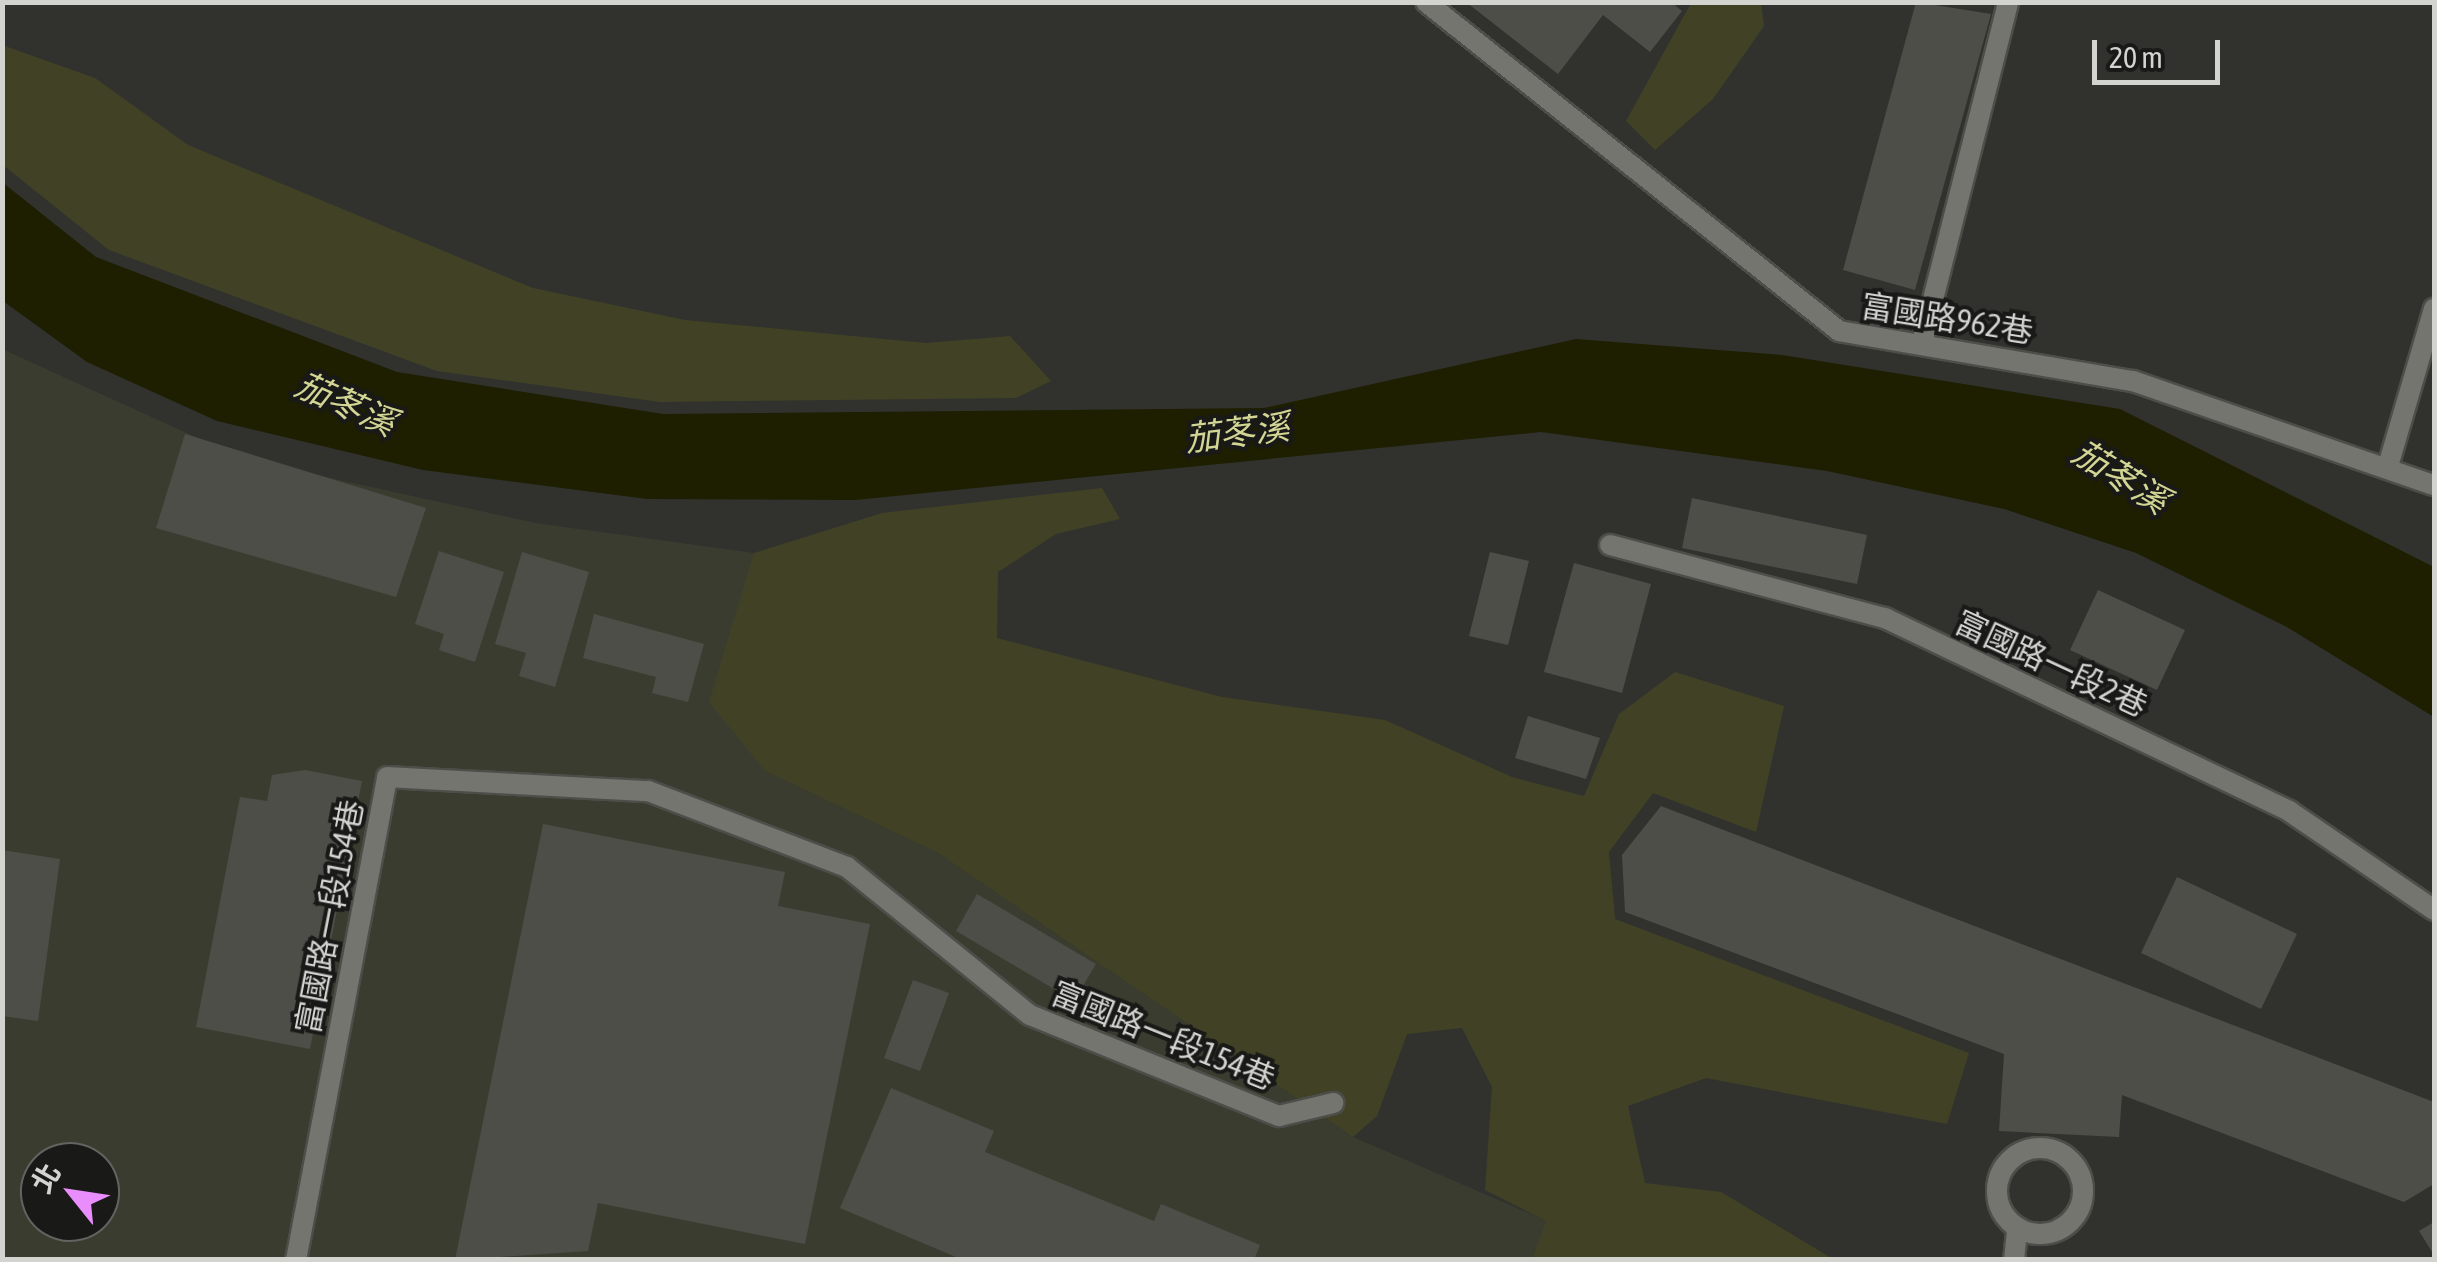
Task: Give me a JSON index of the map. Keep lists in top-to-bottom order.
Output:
{
  "streets": {
    "lane": ["富國路962巷", "富國路一段2巷", "富國路一段154巷"]
  },
  "water": ["茄苳溪"],
  "scale_bar": "20 m",
  "north": "top left"
}
